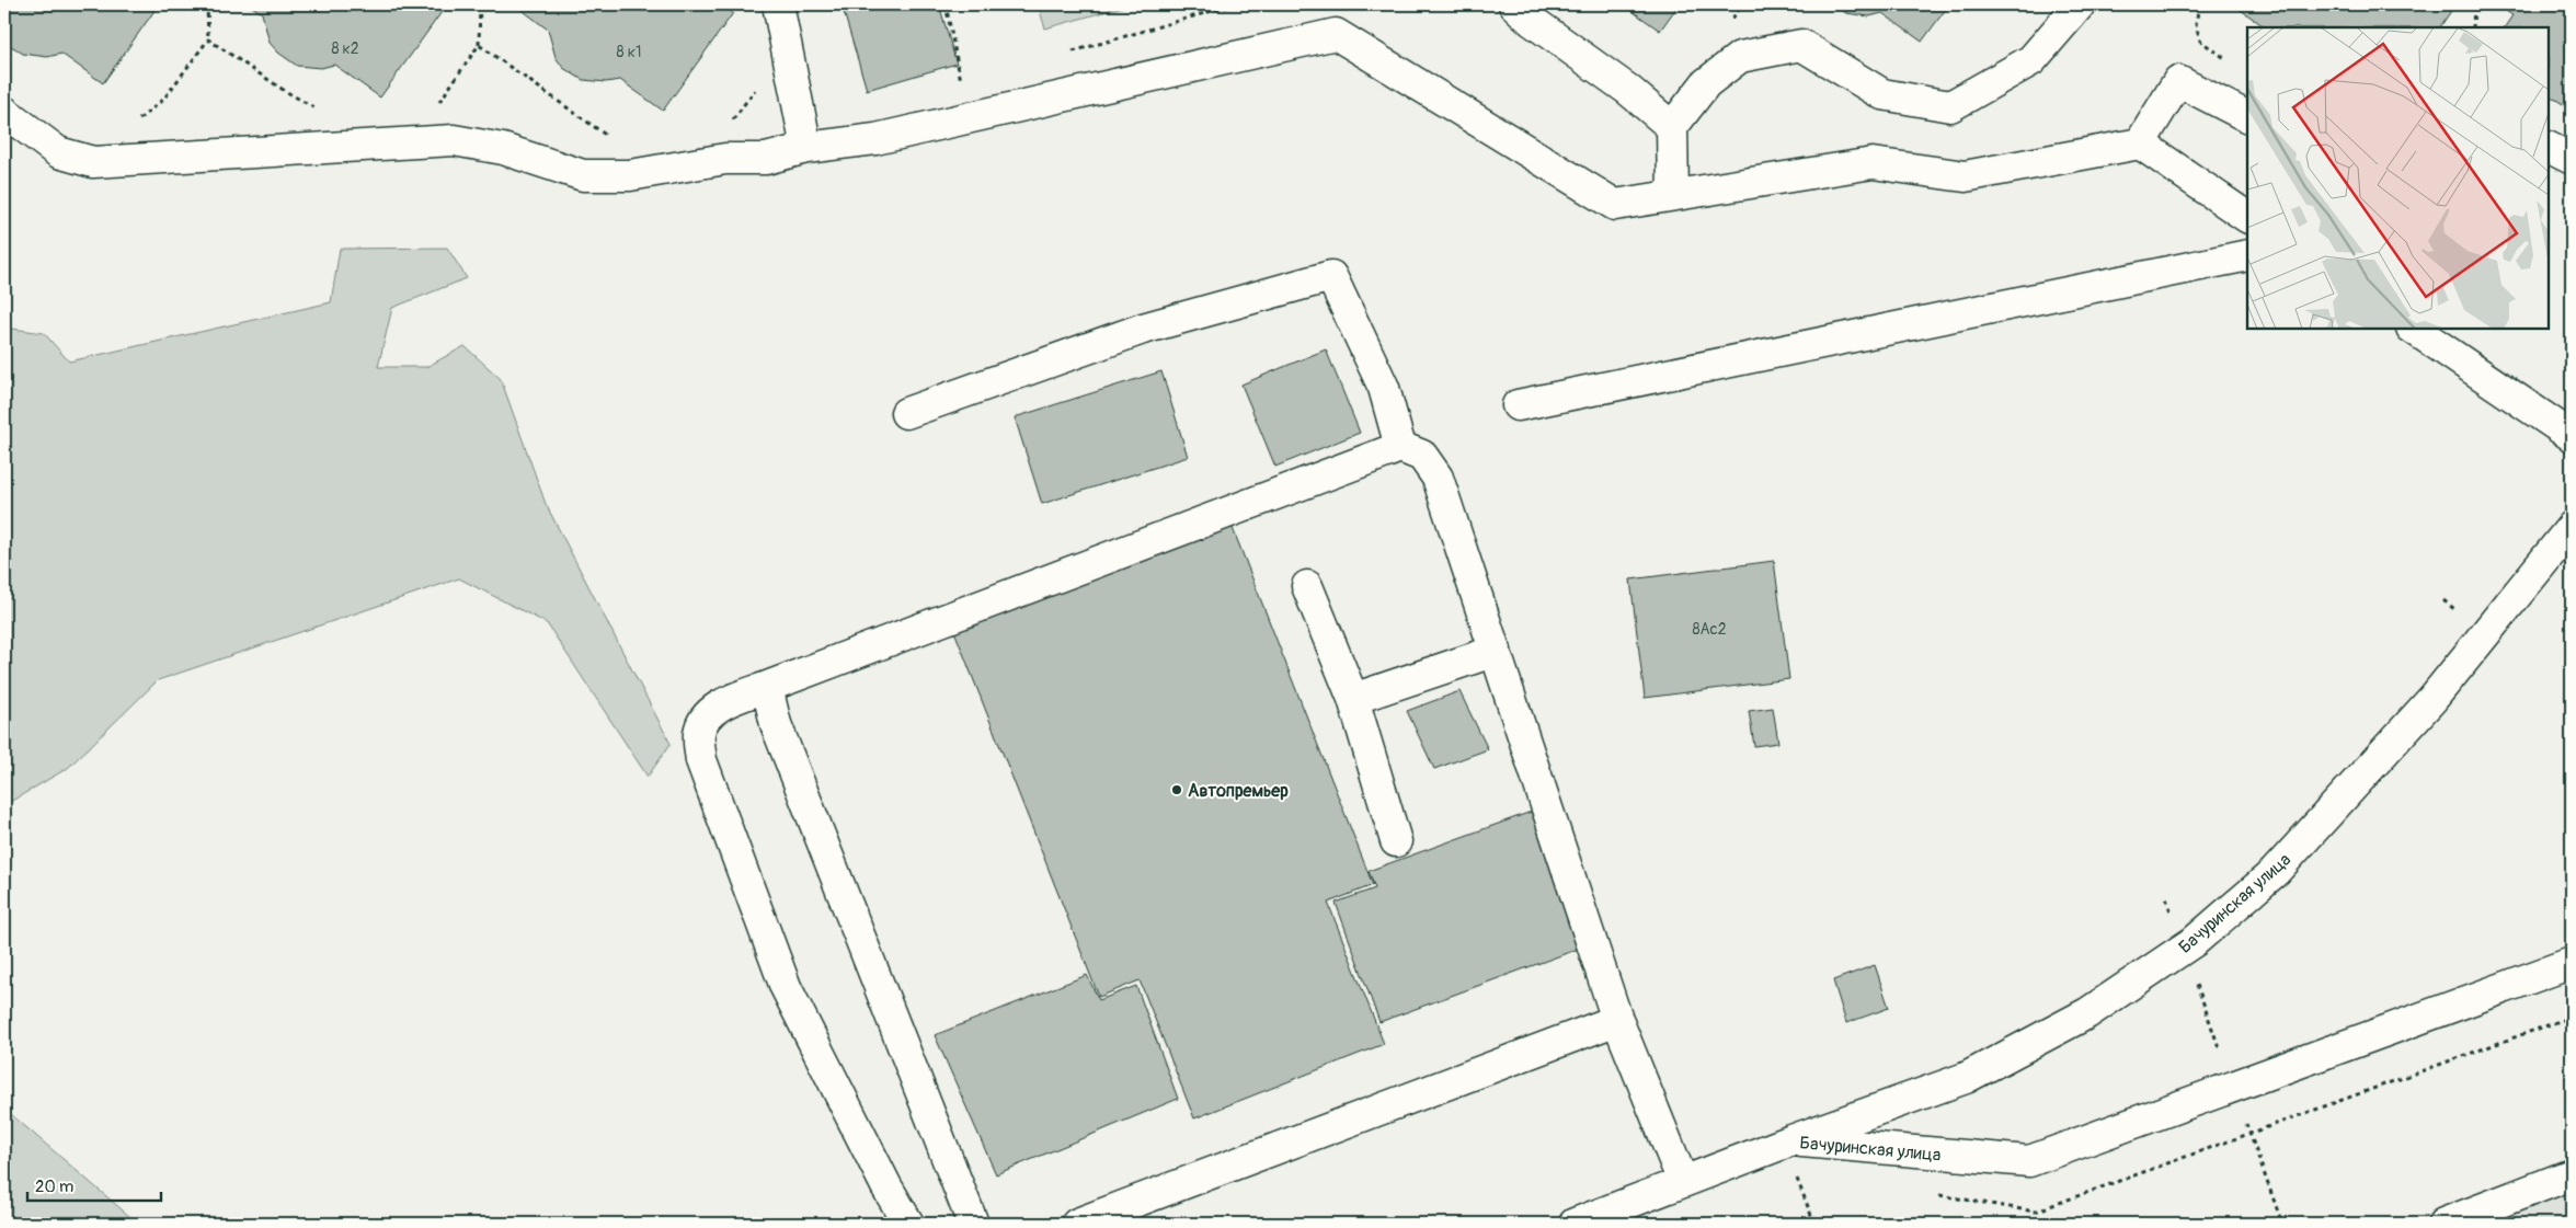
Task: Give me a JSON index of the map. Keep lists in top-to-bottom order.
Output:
{
  "streets": {
    "street": ["Бачуринская улица"]
  },
  "places": ["Автопремьер"],
  "house_numbers": ["8 к2", "8 к1", "8Ас2"],
  "scale_bar": "20 m"
}
